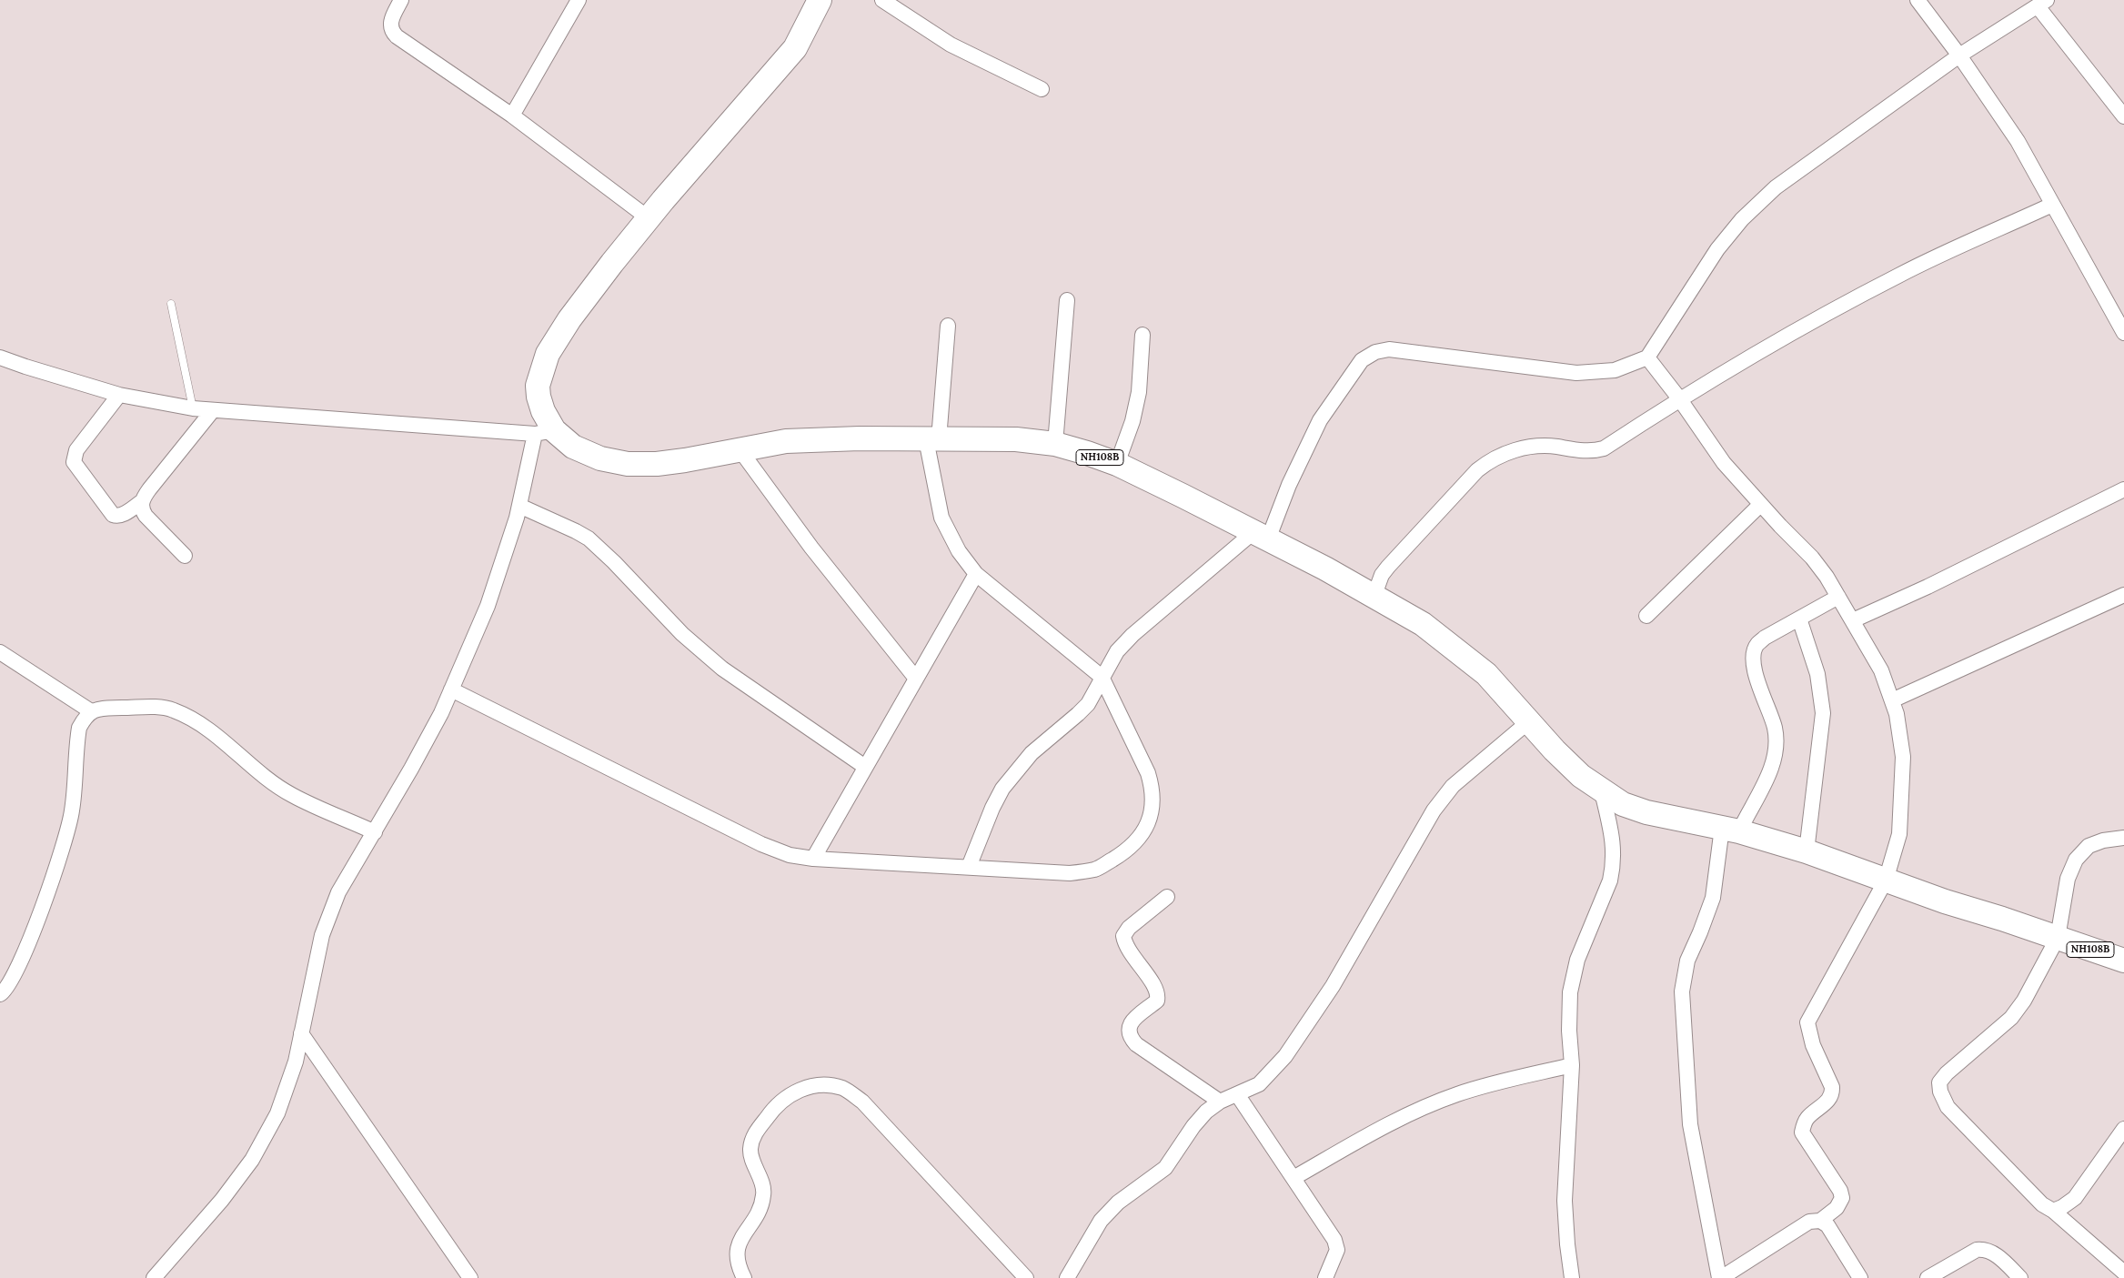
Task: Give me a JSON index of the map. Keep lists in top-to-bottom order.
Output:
{
  "streets": {
    "highway": ["NH108B"]
  }
}
